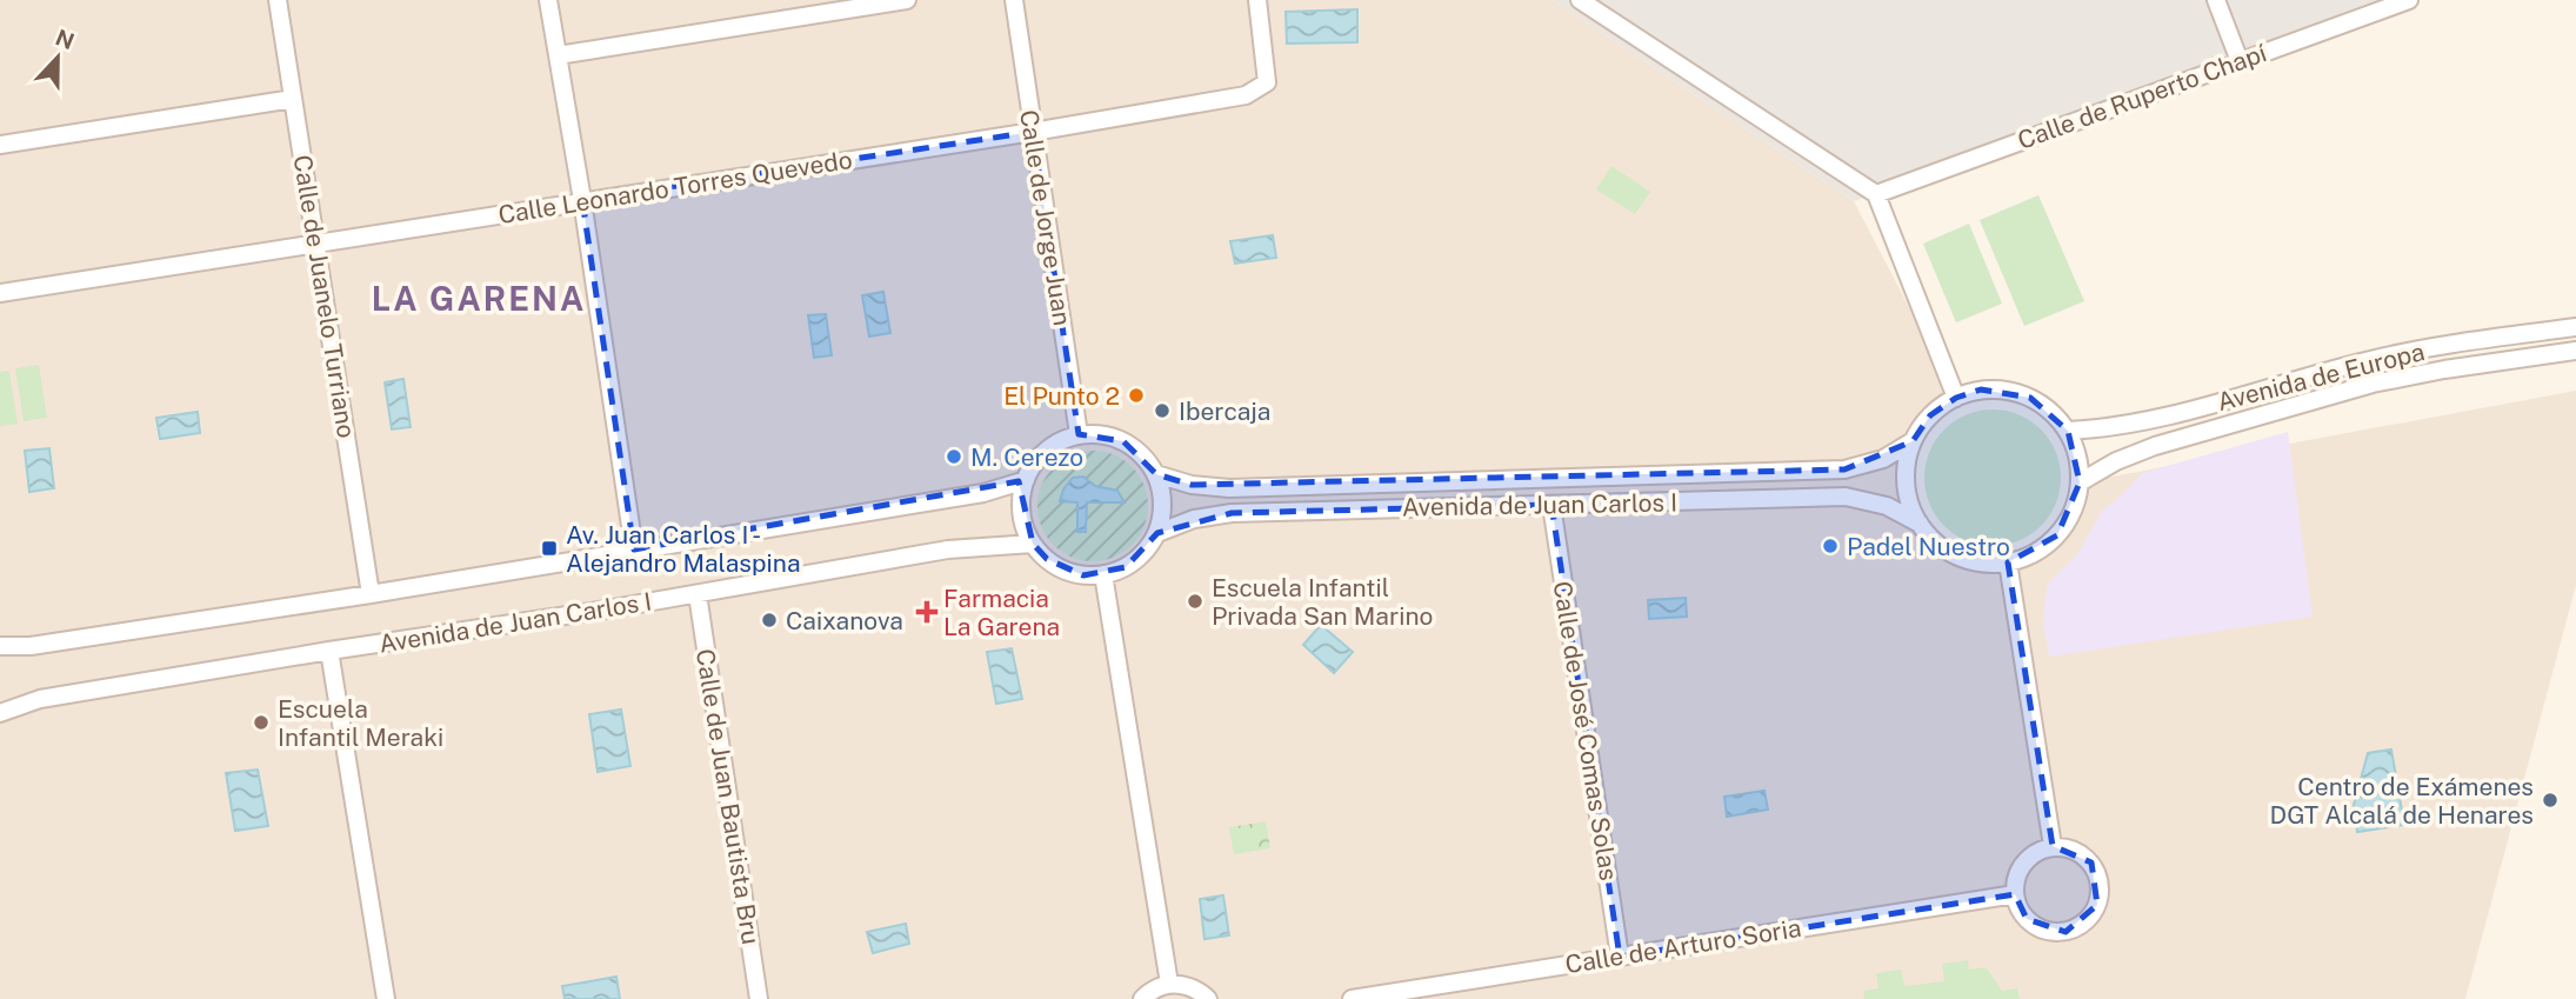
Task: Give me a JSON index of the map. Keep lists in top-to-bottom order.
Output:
{
  "streets": {
    "street": [
      "Calle de Ruperto Chapí",
      "Calle Leonardo Torres Quevedo",
      "Calle de Jorge Juan",
      "Calle de Juanelo Turriano",
      "Avenida de Europa",
      "Avenida de Juan Carlos I",
      "Calle de José Comas Solas",
      "Calle de Juan Bautista Bru",
      "Calle de Arturo Soria"
    ]
  },
  "crossings": [
    ["Calle Leonardo Torres Quevedo", "Calle de Jorge Juan"],
    ["Calle Leonardo Torres Quevedo", "Calle de Juanelo Turriano"],
    ["Calle de Jorge Juan", "Avenida de Juan Carlos I"],
    ["Calle de Juanelo Turriano", "Avenida de Juan Carlos I"],
    ["Avenida de Europa", "Avenida de Juan Carlos I"],
    ["Avenida de Juan Carlos I", "Calle de José Comas Solas"],
    ["Avenida de Juan Carlos I", "Calle de Juan Bautista Bru"],
    ["Calle de José Comas Solas", "Calle de Arturo Soria"]
  ],
  "districts": ["LA GARENA"],
  "places": {
    "other": [
      "El Punto 2",
      "Ibercaja",
      "M. Cerezo",
      "Padel Nuestro",
      "Escuela Infantil Privada San Marino",
      "Caixanova",
      "Escuela Infantil Meraki",
      "Centro de Exámenes DGT Alcalá de Henares"
    ],
    "transit": ["Av. Juan Carlos I - Alejandro Malaspina"],
    "health": ["Farmacia La Garena"]
  },
  "north": "top"
}
